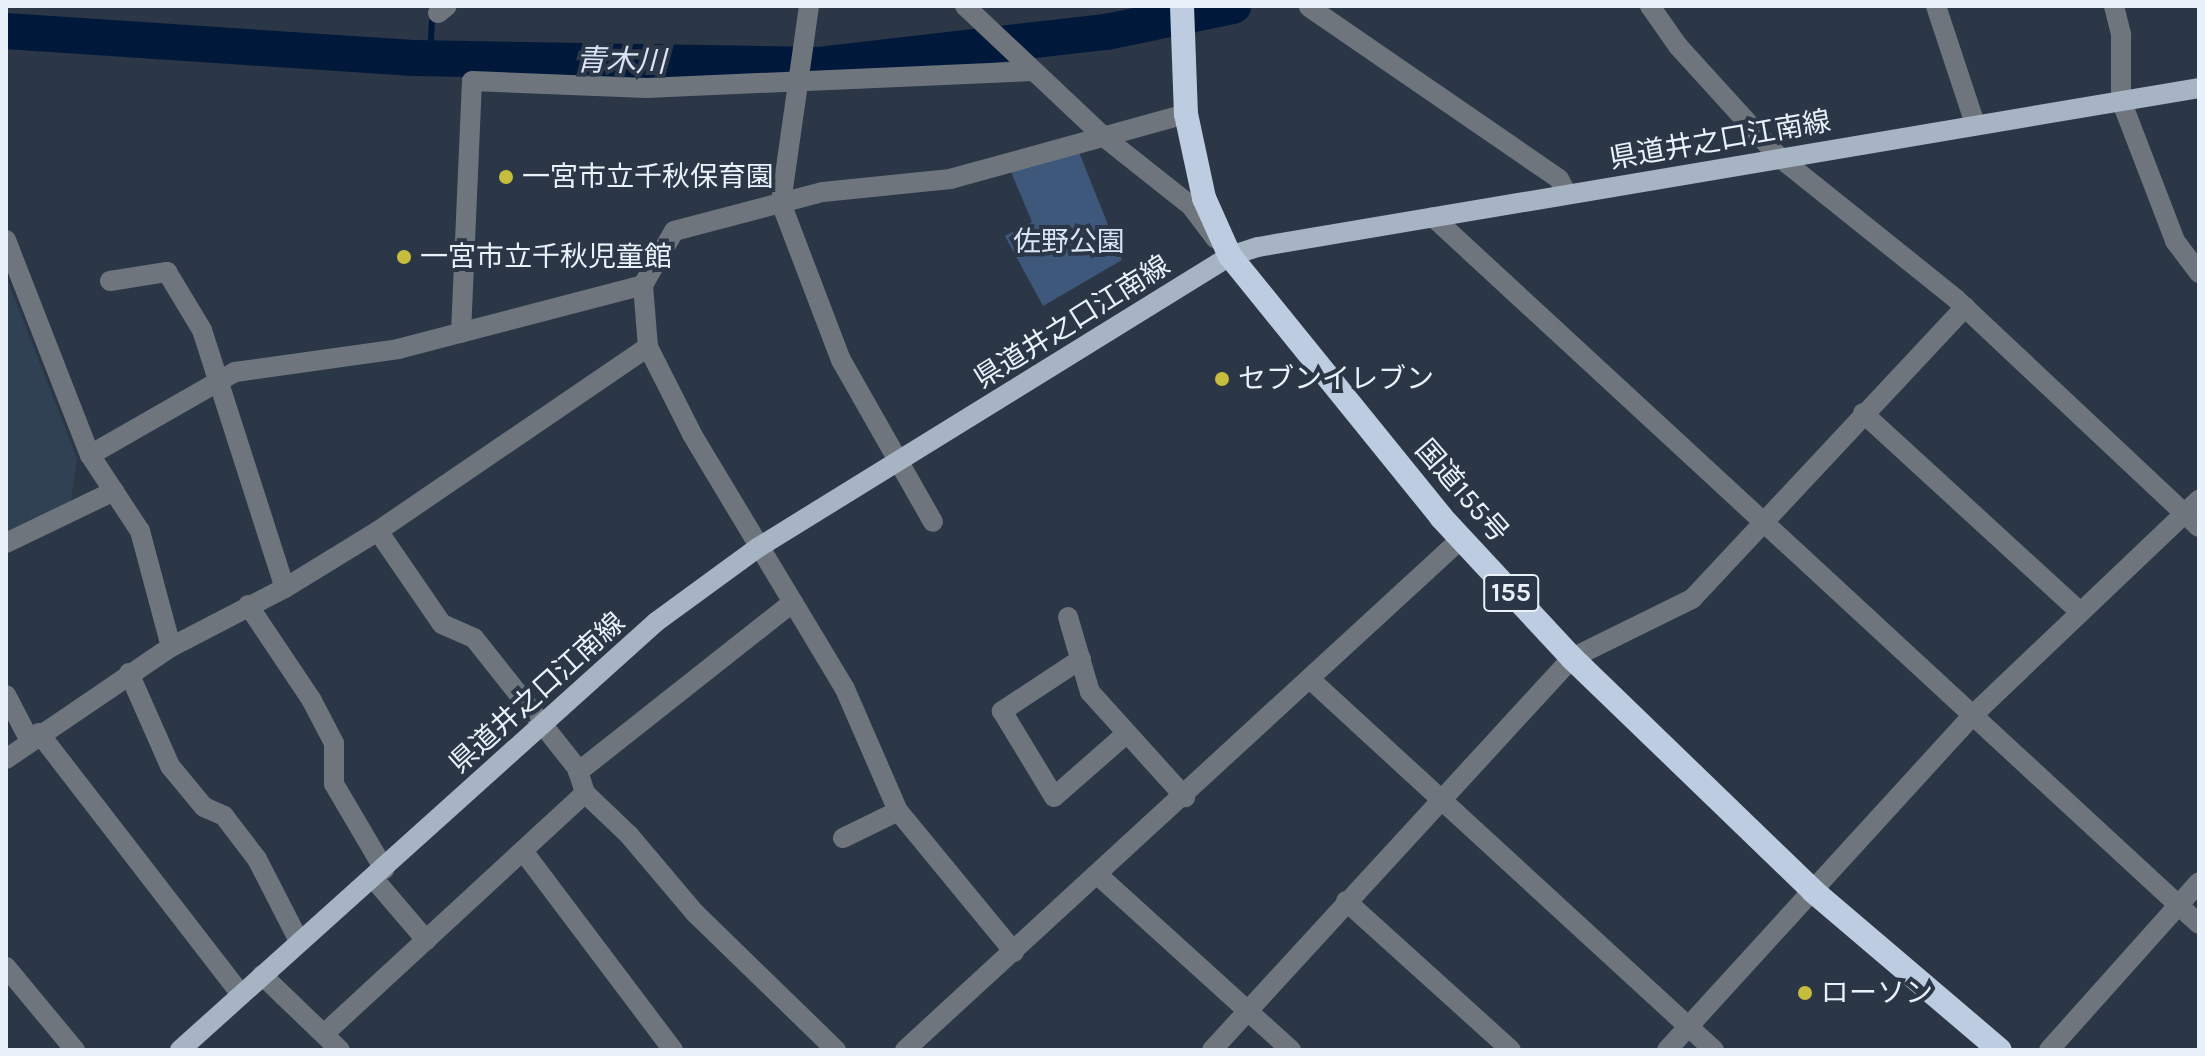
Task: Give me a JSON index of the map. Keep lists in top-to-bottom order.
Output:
{
  "streets": {
    "highway": ["国道155号", "155"],
    "main road": ["県道井之口江南線"]
  },
  "crossings": [
    ["県道井之口江南線", "国道155号"]
  ],
  "water": ["青木川"],
  "parks": ["佐野公園"],
  "places": [
    "一宮市立千秋保育園",
    "一宮市立千秋児童館",
    "セブンイレブン",
    "ローソン"
  ]
}
